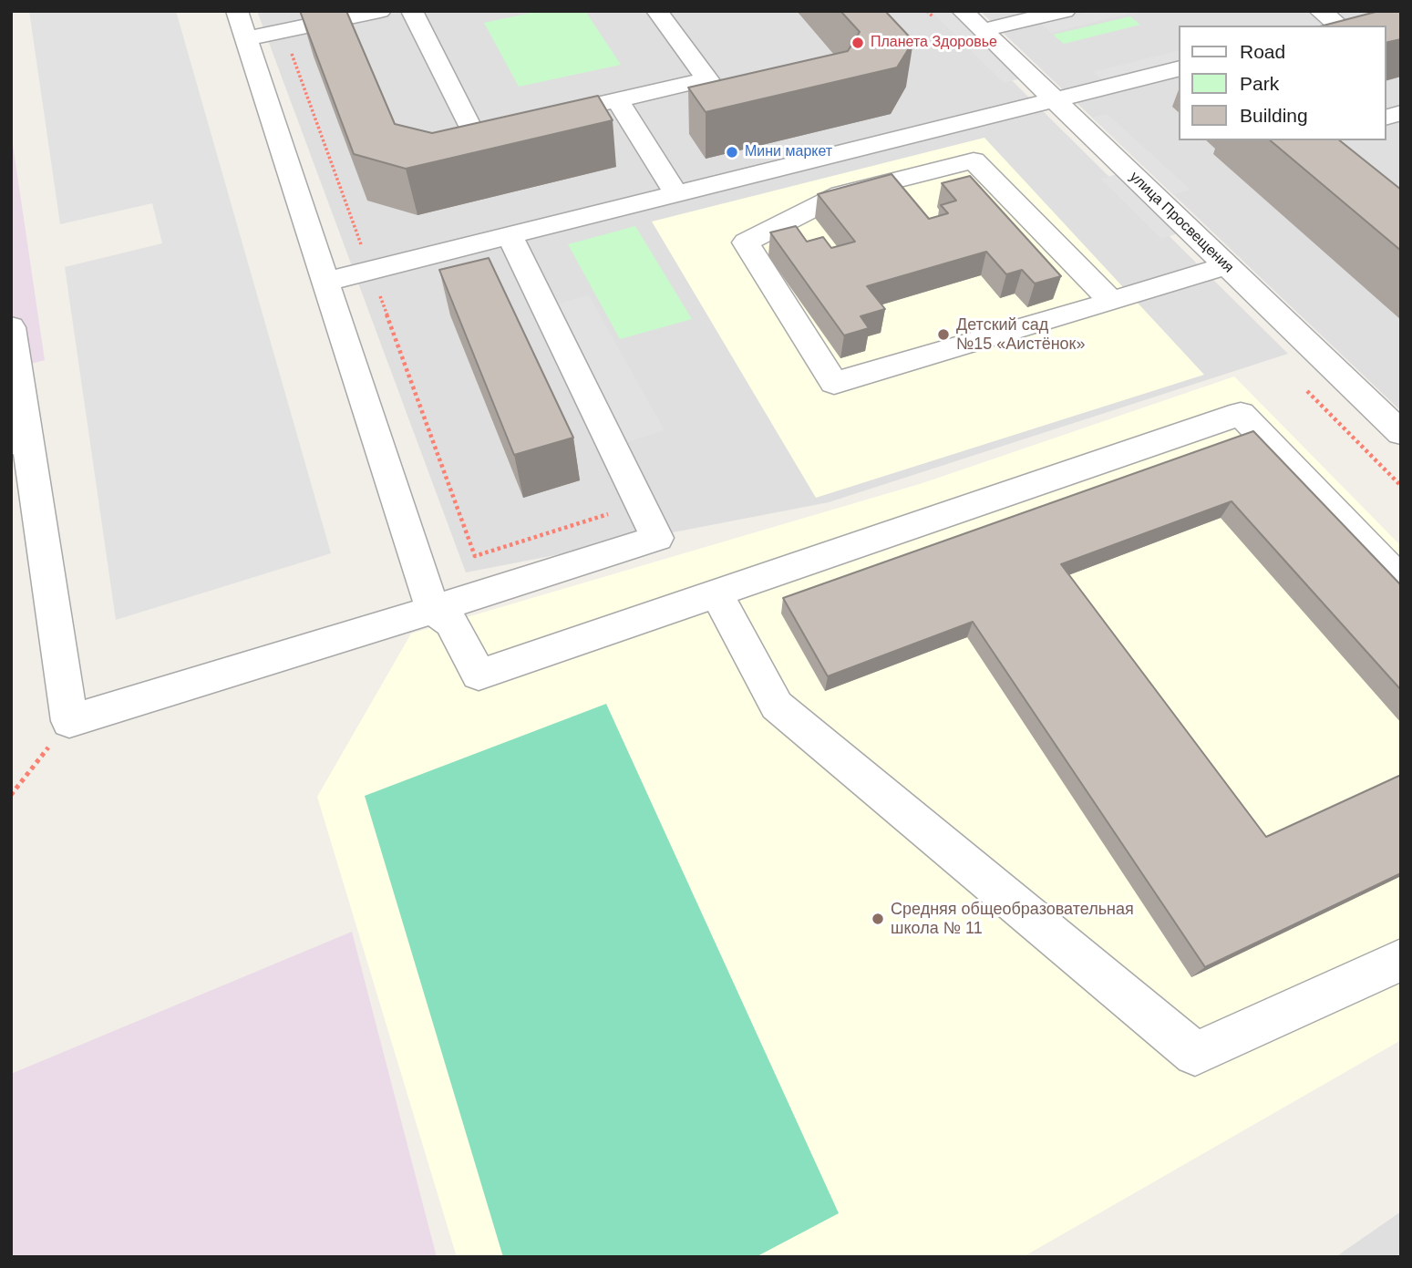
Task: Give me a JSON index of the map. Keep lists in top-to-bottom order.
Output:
{
  "streets": {
    "street": ["улица Просвещения"]
  },
  "places": [
    "Планета Здоровье",
    "Мини маркет",
    "Детский сад №15 «Аистёнок»",
    "Средняя общеобразовательная школа № 11"
  ],
  "legend": ["Road", "Park", "Building"]
}
